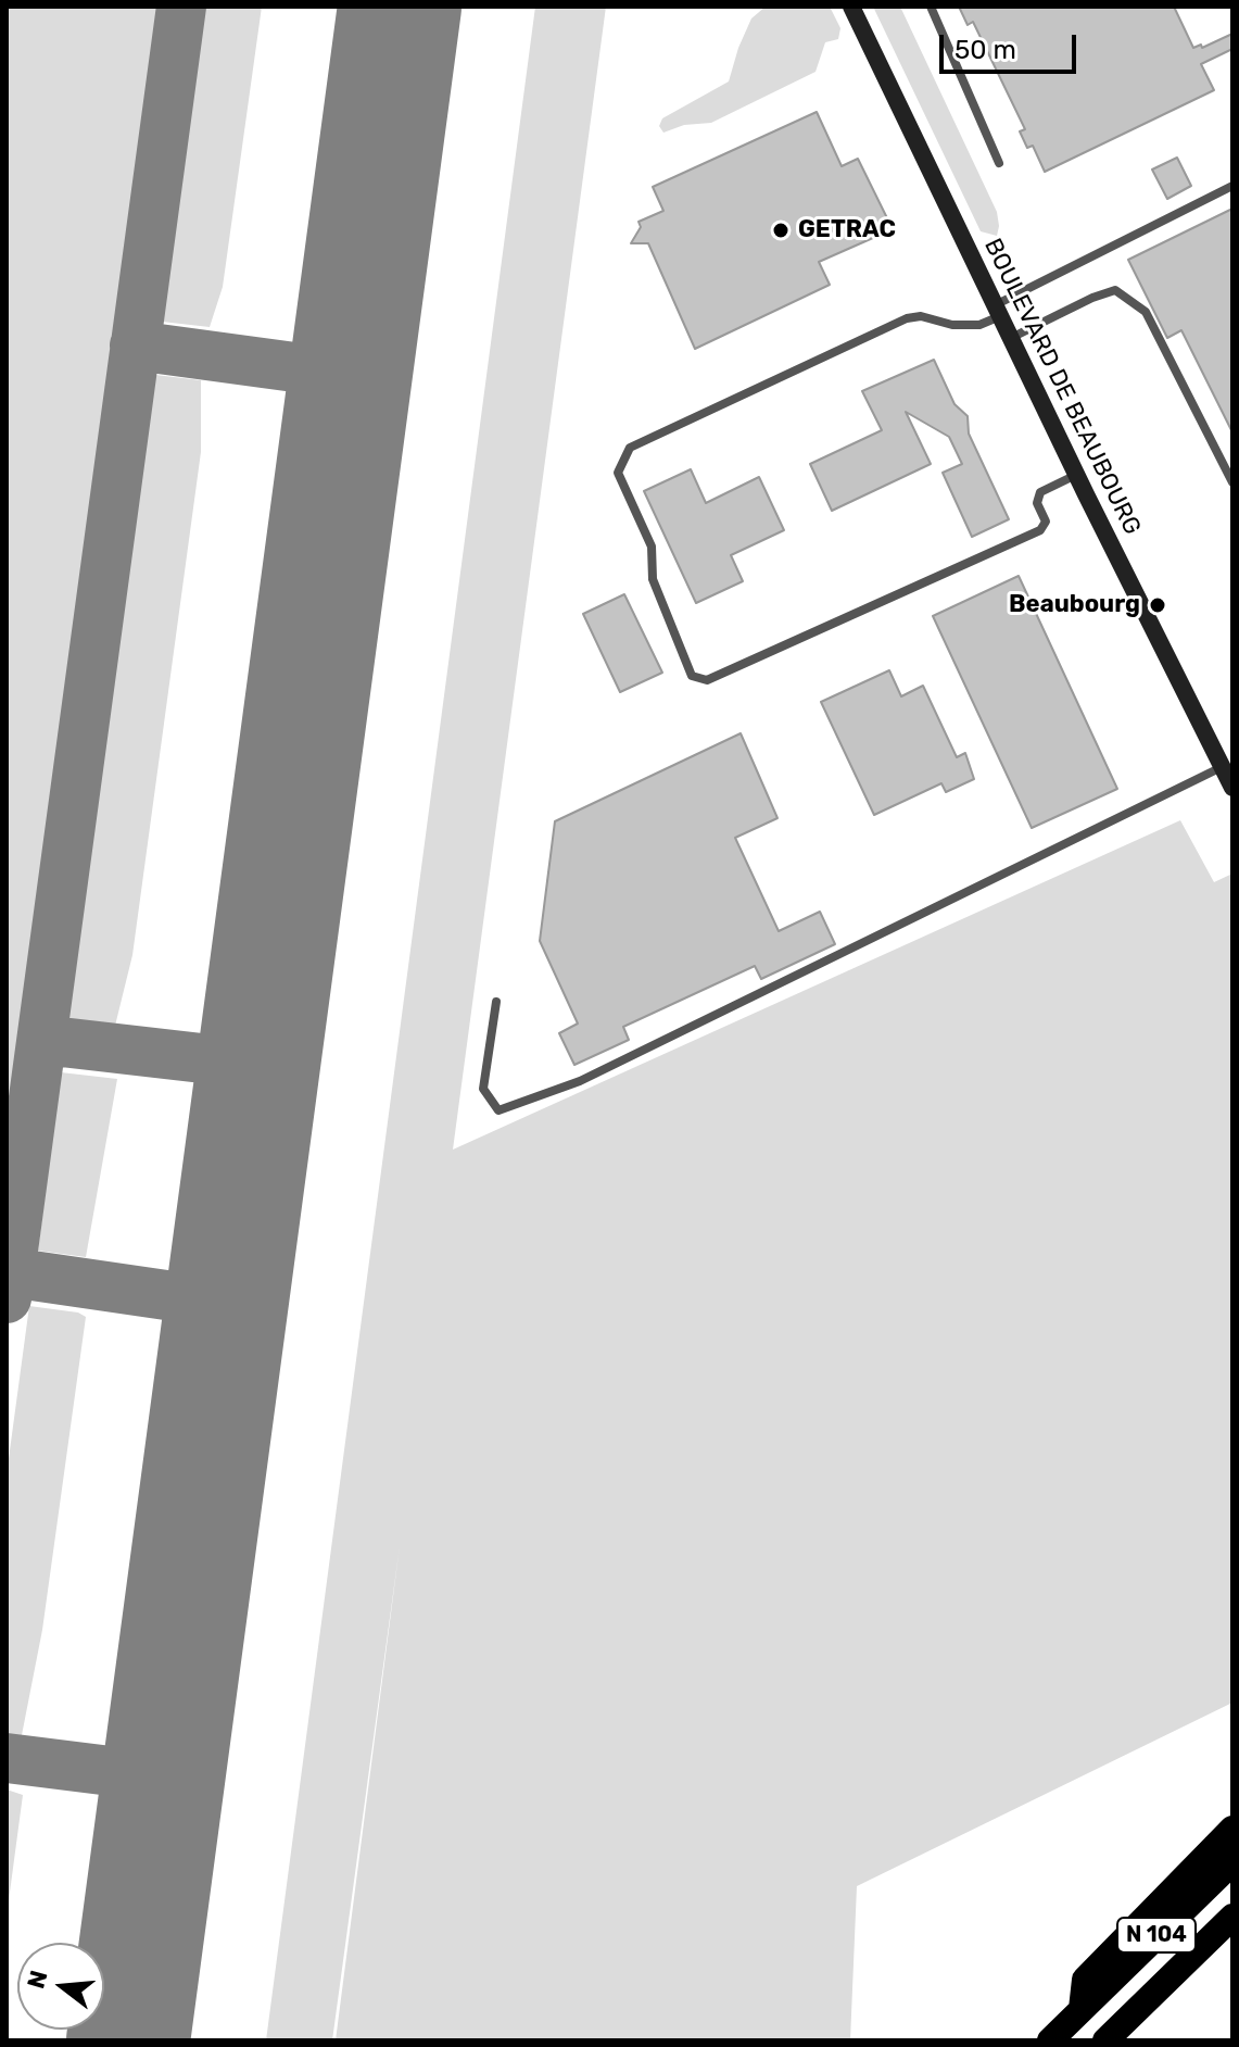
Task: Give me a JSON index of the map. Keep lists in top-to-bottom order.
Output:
{
  "streets": {
    "highway": ["N 104"],
    "main road": ["BOULEVARD DE BEAUBOURG"]
  },
  "places": ["GETRAC", "Beaubourg"],
  "scale_bar": "50 m",
  "north": "left"
}
